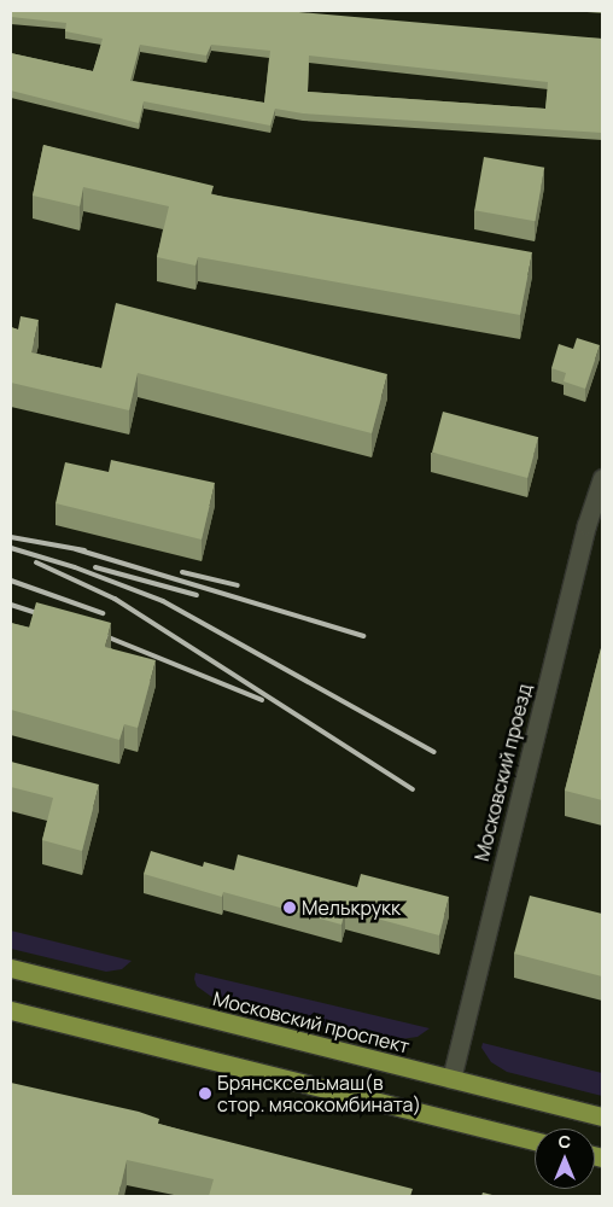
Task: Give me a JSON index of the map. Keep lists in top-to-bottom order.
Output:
{
  "streets": {
    "main road": ["Московский проспект"],
    "street": ["Московский проезд"]
  },
  "crossings": [
    ["Московский проезд", "Московский проспект"]
  ],
  "places": ["Мелькрукк", "Брянсксельмаш(в стор. мясокомбината)"],
  "north": "top"
}
